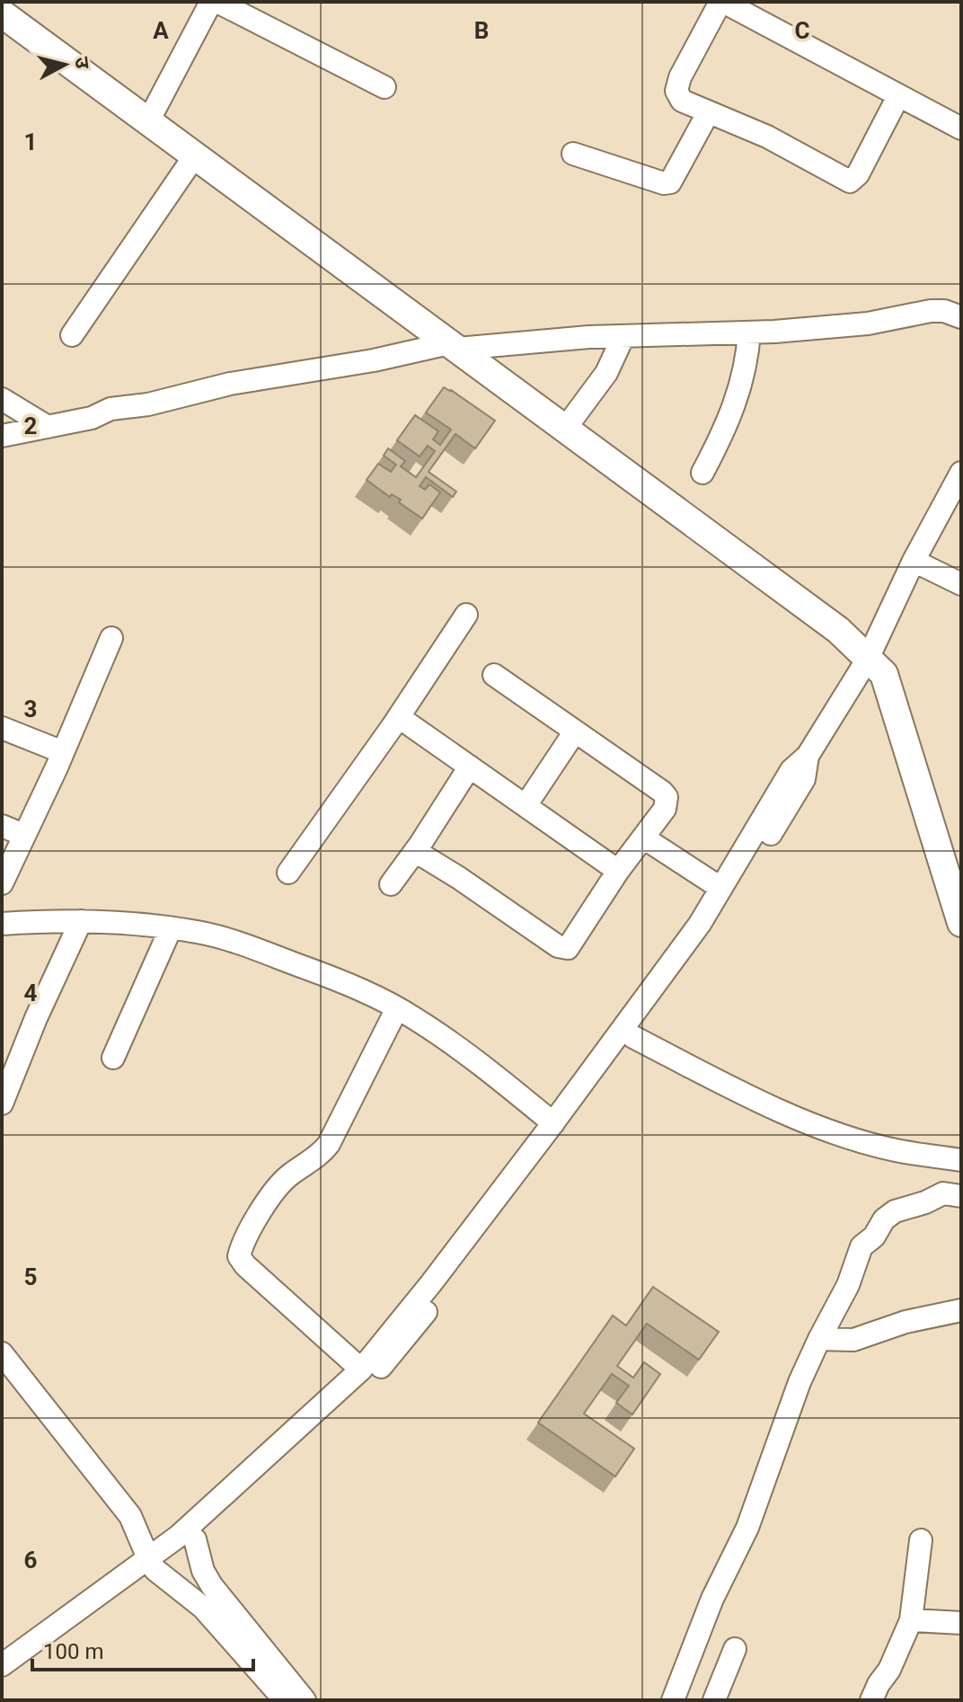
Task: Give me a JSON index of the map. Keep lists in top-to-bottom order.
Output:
{
  "scale_bar": "100 m",
  "north": "right",
  "grid": {
    "columns": ["A", "B", "C"],
    "rows": [
      "1",
      "2",
      "3",
      "4",
      "5",
      "6"
    ]
  }
}
